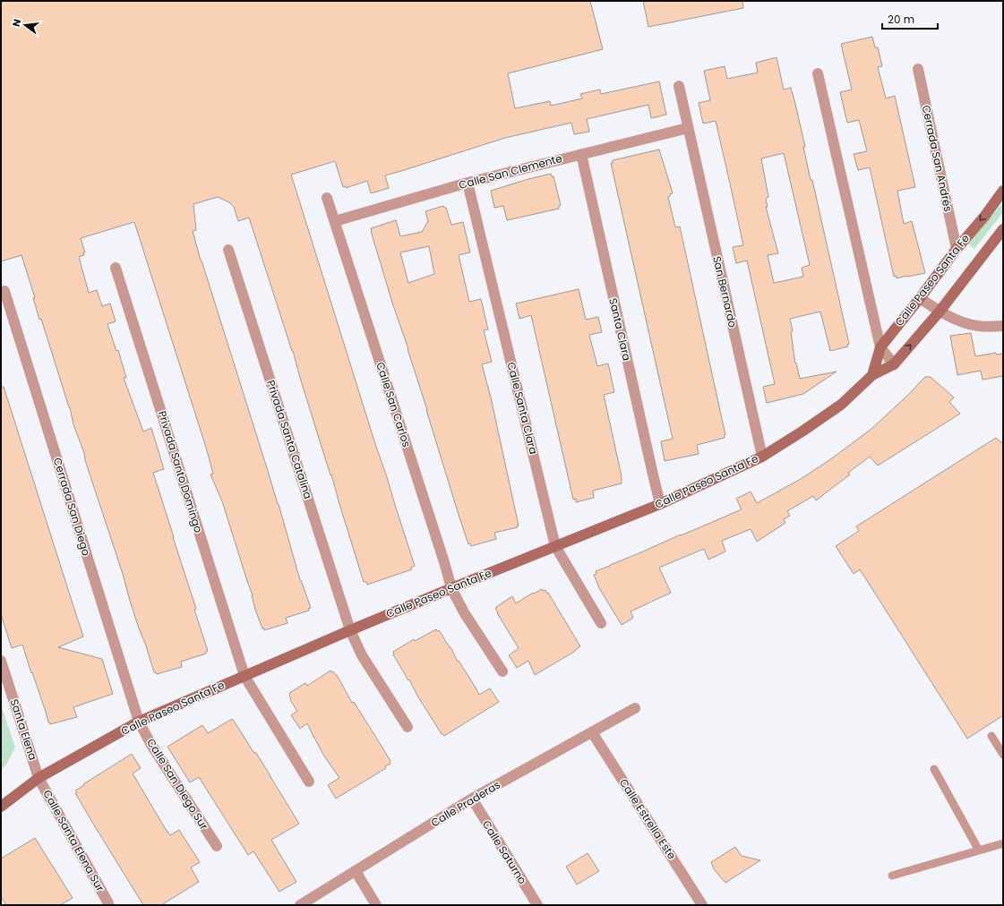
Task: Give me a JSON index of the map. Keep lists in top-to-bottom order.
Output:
{
  "streets": {
    "street": [
      "Cerrada San Andrés",
      "Calle San Clemente",
      "Calle Paseo Santa Fe",
      "San Bernardo",
      "Santa Clara",
      "Calle San Carlos",
      "Calle Santa Clara",
      "Privada Santa Catalina",
      "Privada Santo Domingo",
      "Cerrada San Diego",
      "Santa Elena",
      "Calle San Diego Sur",
      "Calle Praderas",
      "Calle Estrella Este",
      "Calle Santa Elena Sur",
      "Calle Saturno"
    ]
  },
  "crossings": [
    ["Cerrada San Andrés", "Calle Paseo Santa Fe"],
    ["Calle San Clemente", "San Bernardo"],
    ["Calle San Clemente", "Santa Clara"],
    ["Calle San Clemente", "Calle San Carlos"],
    ["Calle San Clemente", "Calle Santa Clara"],
    ["Calle Paseo Santa Fe", "San Bernardo"],
    ["Calle Paseo Santa Fe", "Santa Clara"],
    ["Calle Paseo Santa Fe", "Calle San Carlos"],
    ["Calle Paseo Santa Fe", "Calle Santa Clara"],
    ["Calle Paseo Santa Fe", "Privada Santa Catalina"],
    ["Calle Paseo Santa Fe", "Privada Santo Domingo"],
    ["Calle Paseo Santa Fe", "Cerrada San Diego"],
    ["Calle Paseo Santa Fe", "Santa Elena"],
    ["Calle Paseo Santa Fe", "Calle San Diego Sur"],
    ["Calle Paseo Santa Fe", "Calle Santa Elena Sur"],
    ["Cerrada San Diego", "Calle San Diego Sur"],
    ["Santa Elena", "Calle Santa Elena Sur"],
    ["Calle Praderas", "Calle Estrella Este"],
    ["Calle Praderas", "Calle Saturno"]
  ],
  "scale_bar": "20 m",
  "north": "left"
}
